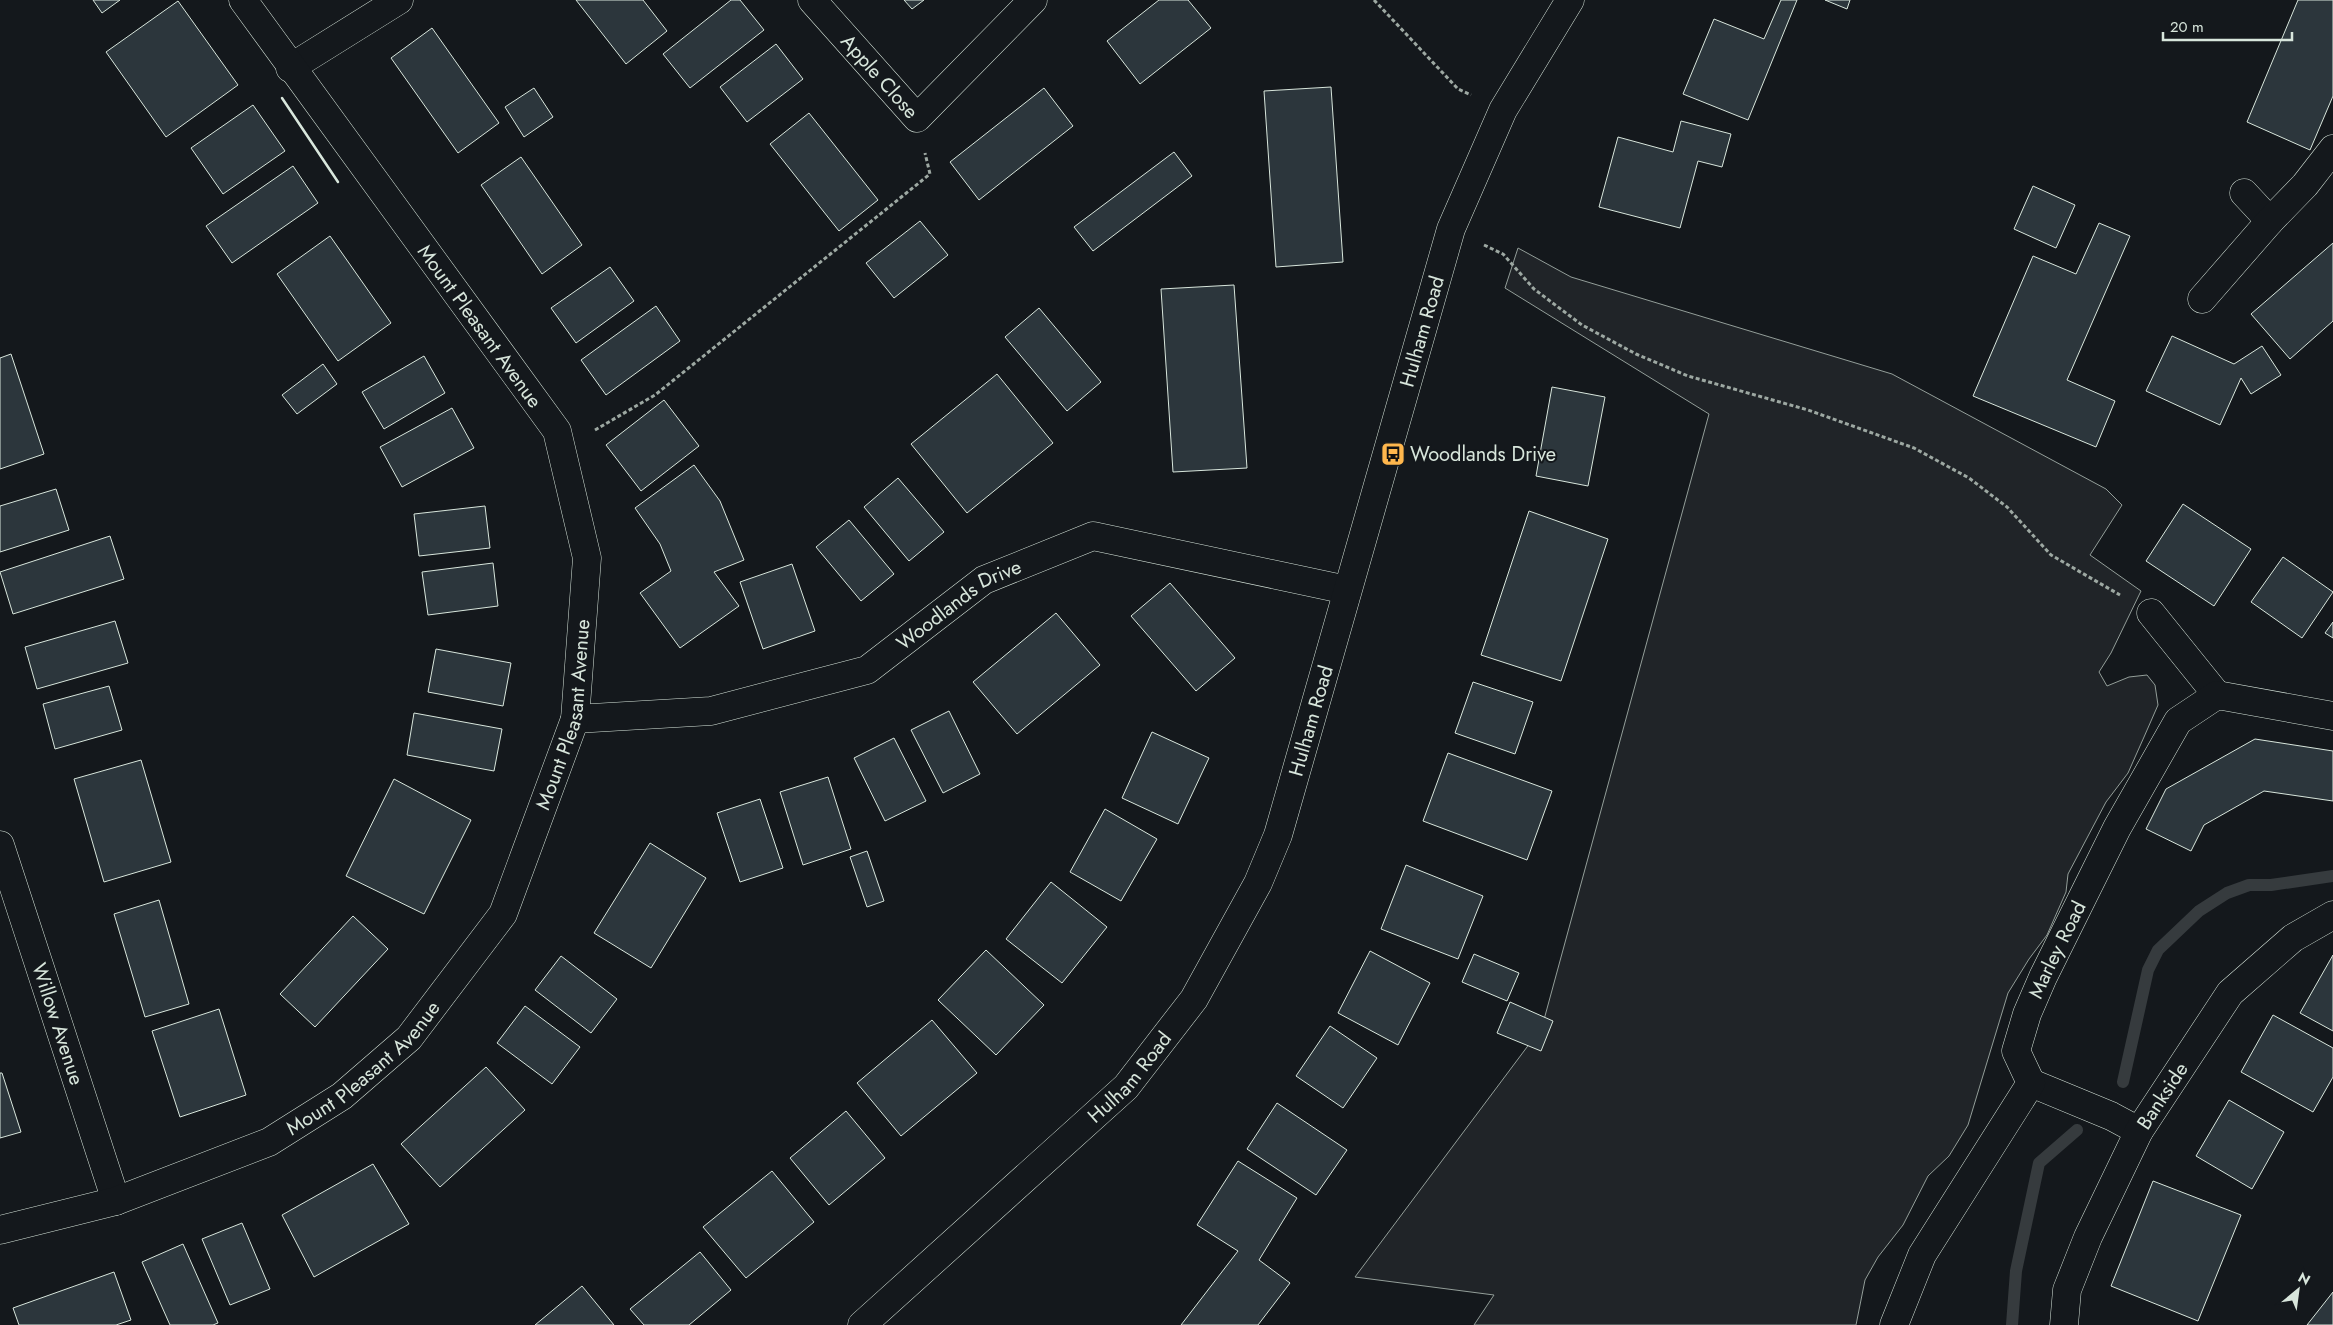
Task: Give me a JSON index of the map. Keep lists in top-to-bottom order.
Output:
{
  "streets": {
    "street": [
      "Apple Close",
      "Mount Pleasant Avenue",
      "Hulham Road",
      "Woodlands Drive",
      "Marley Road",
      "Willow Avenue",
      "Bankside"
    ]
  },
  "crossings": [
    ["Mount Pleasant Avenue", "Woodlands Drive"],
    ["Mount Pleasant Avenue", "Willow Avenue"],
    ["Hulham Road", "Woodlands Drive"]
  ],
  "places": {
    "bus stop": ["Woodlands Drive"]
  },
  "scale_bar": "20 m",
  "north": "top right"
}
